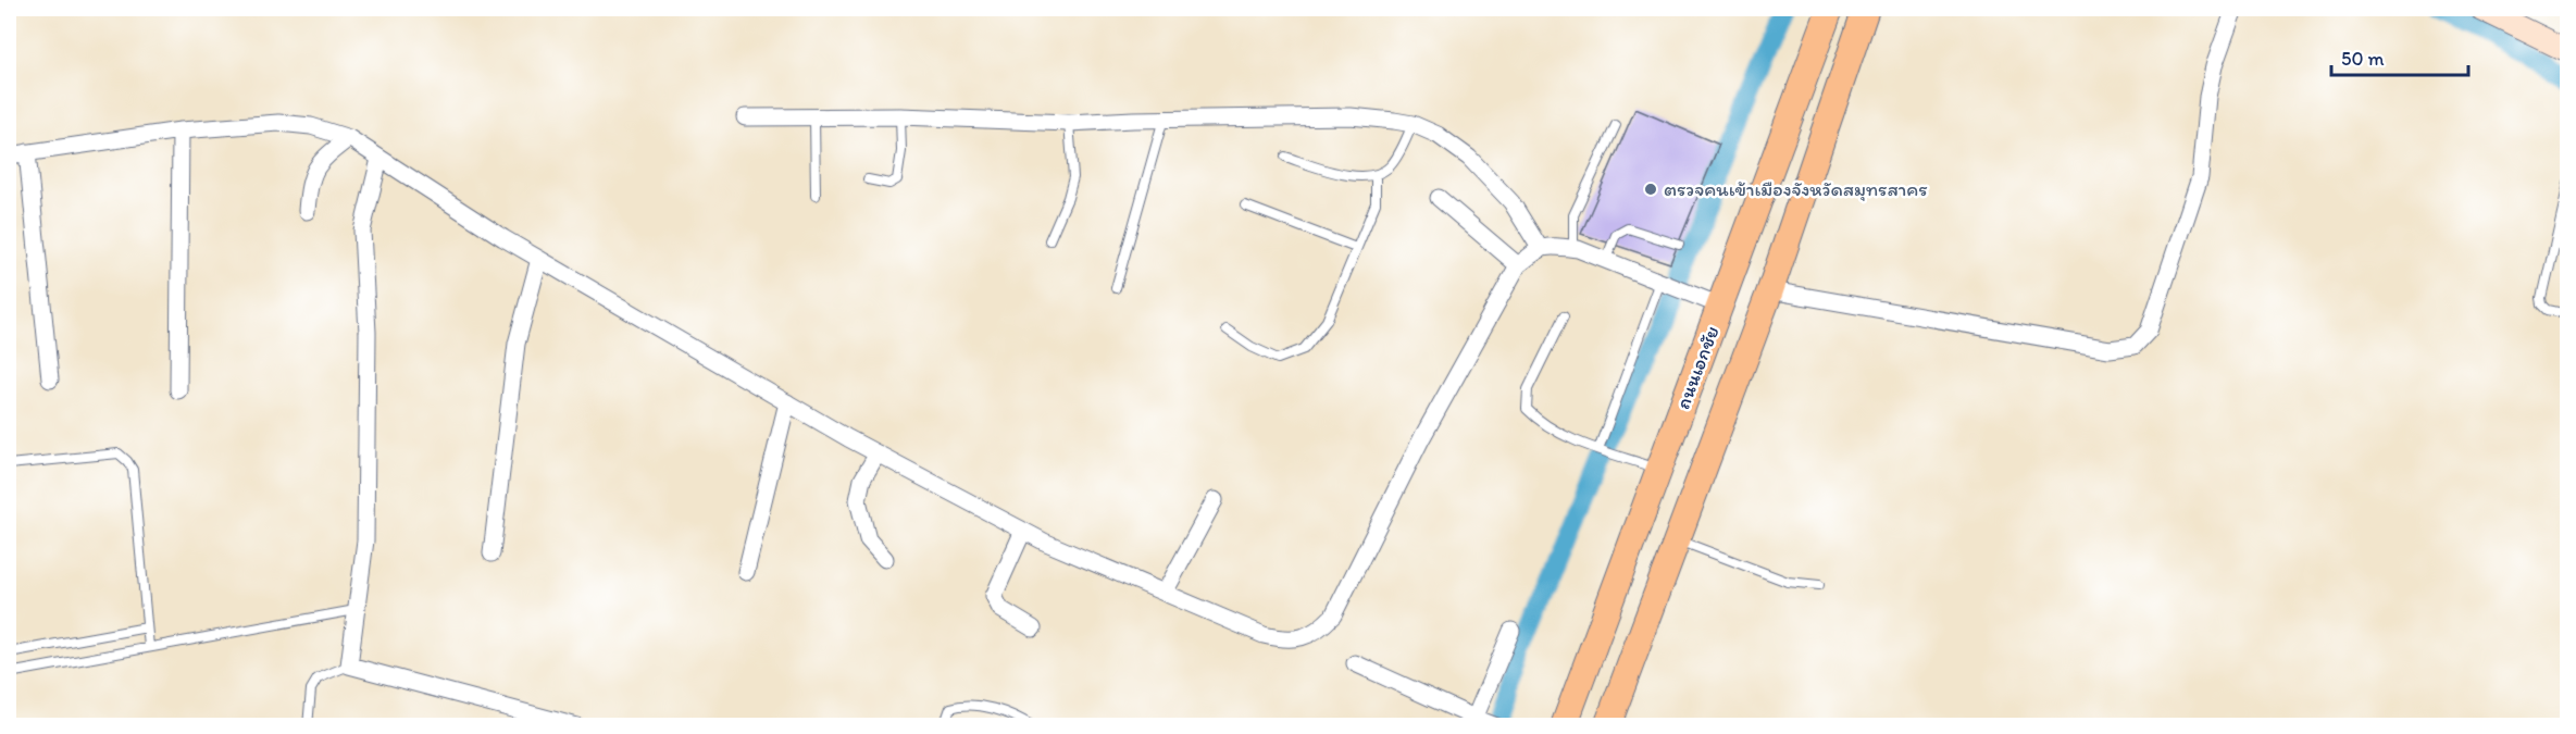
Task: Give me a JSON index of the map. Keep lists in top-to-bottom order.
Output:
{
  "streets": {
    "main road": ["ถนนเอกชัย"]
  },
  "places": ["ตรวจคนเข้าเมืองจังหวัดสมุทรสาคร"],
  "scale_bar": "50 m"
}
